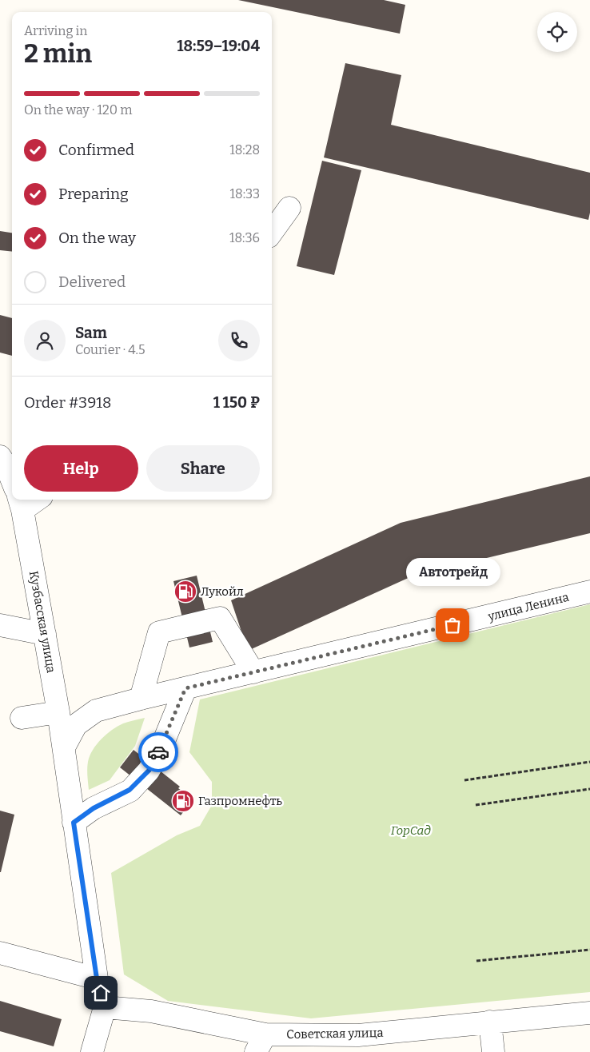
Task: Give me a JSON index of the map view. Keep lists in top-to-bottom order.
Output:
{
  "streets": {
    "street": ["улица Ленина", "Кузбасская улица", "Советская улица"]
  },
  "crossings": [
    ["улица Ленина", "Кузбасская улица"],
    ["Кузбасская улица", "Советская улица"]
  ],
  "parks": ["ГорСад"],
  "places": {
    "fuel station": ["Лукойл", "Газпромнефть"],
    "other": ["Автотрейд"]
  },
  "page": {
    "heading": ["2 min", "Arriving in", "18:59–19:04"],
    "panel": [
      "Sam",
      "Courier · 4.5",
      "Order #3918",
      "1 150 ₽"
    ],
    "bar": "On the way · 120 m",
    "list": [
      ["Confirmed", "18:28"],
      ["Preparing", "18:33"],
      ["On the way", "18:36"],
      "Delivered"
    ],
    "buttons": ["Help", "Share"],
    "bubble": "Автотрейд"
  }
}
